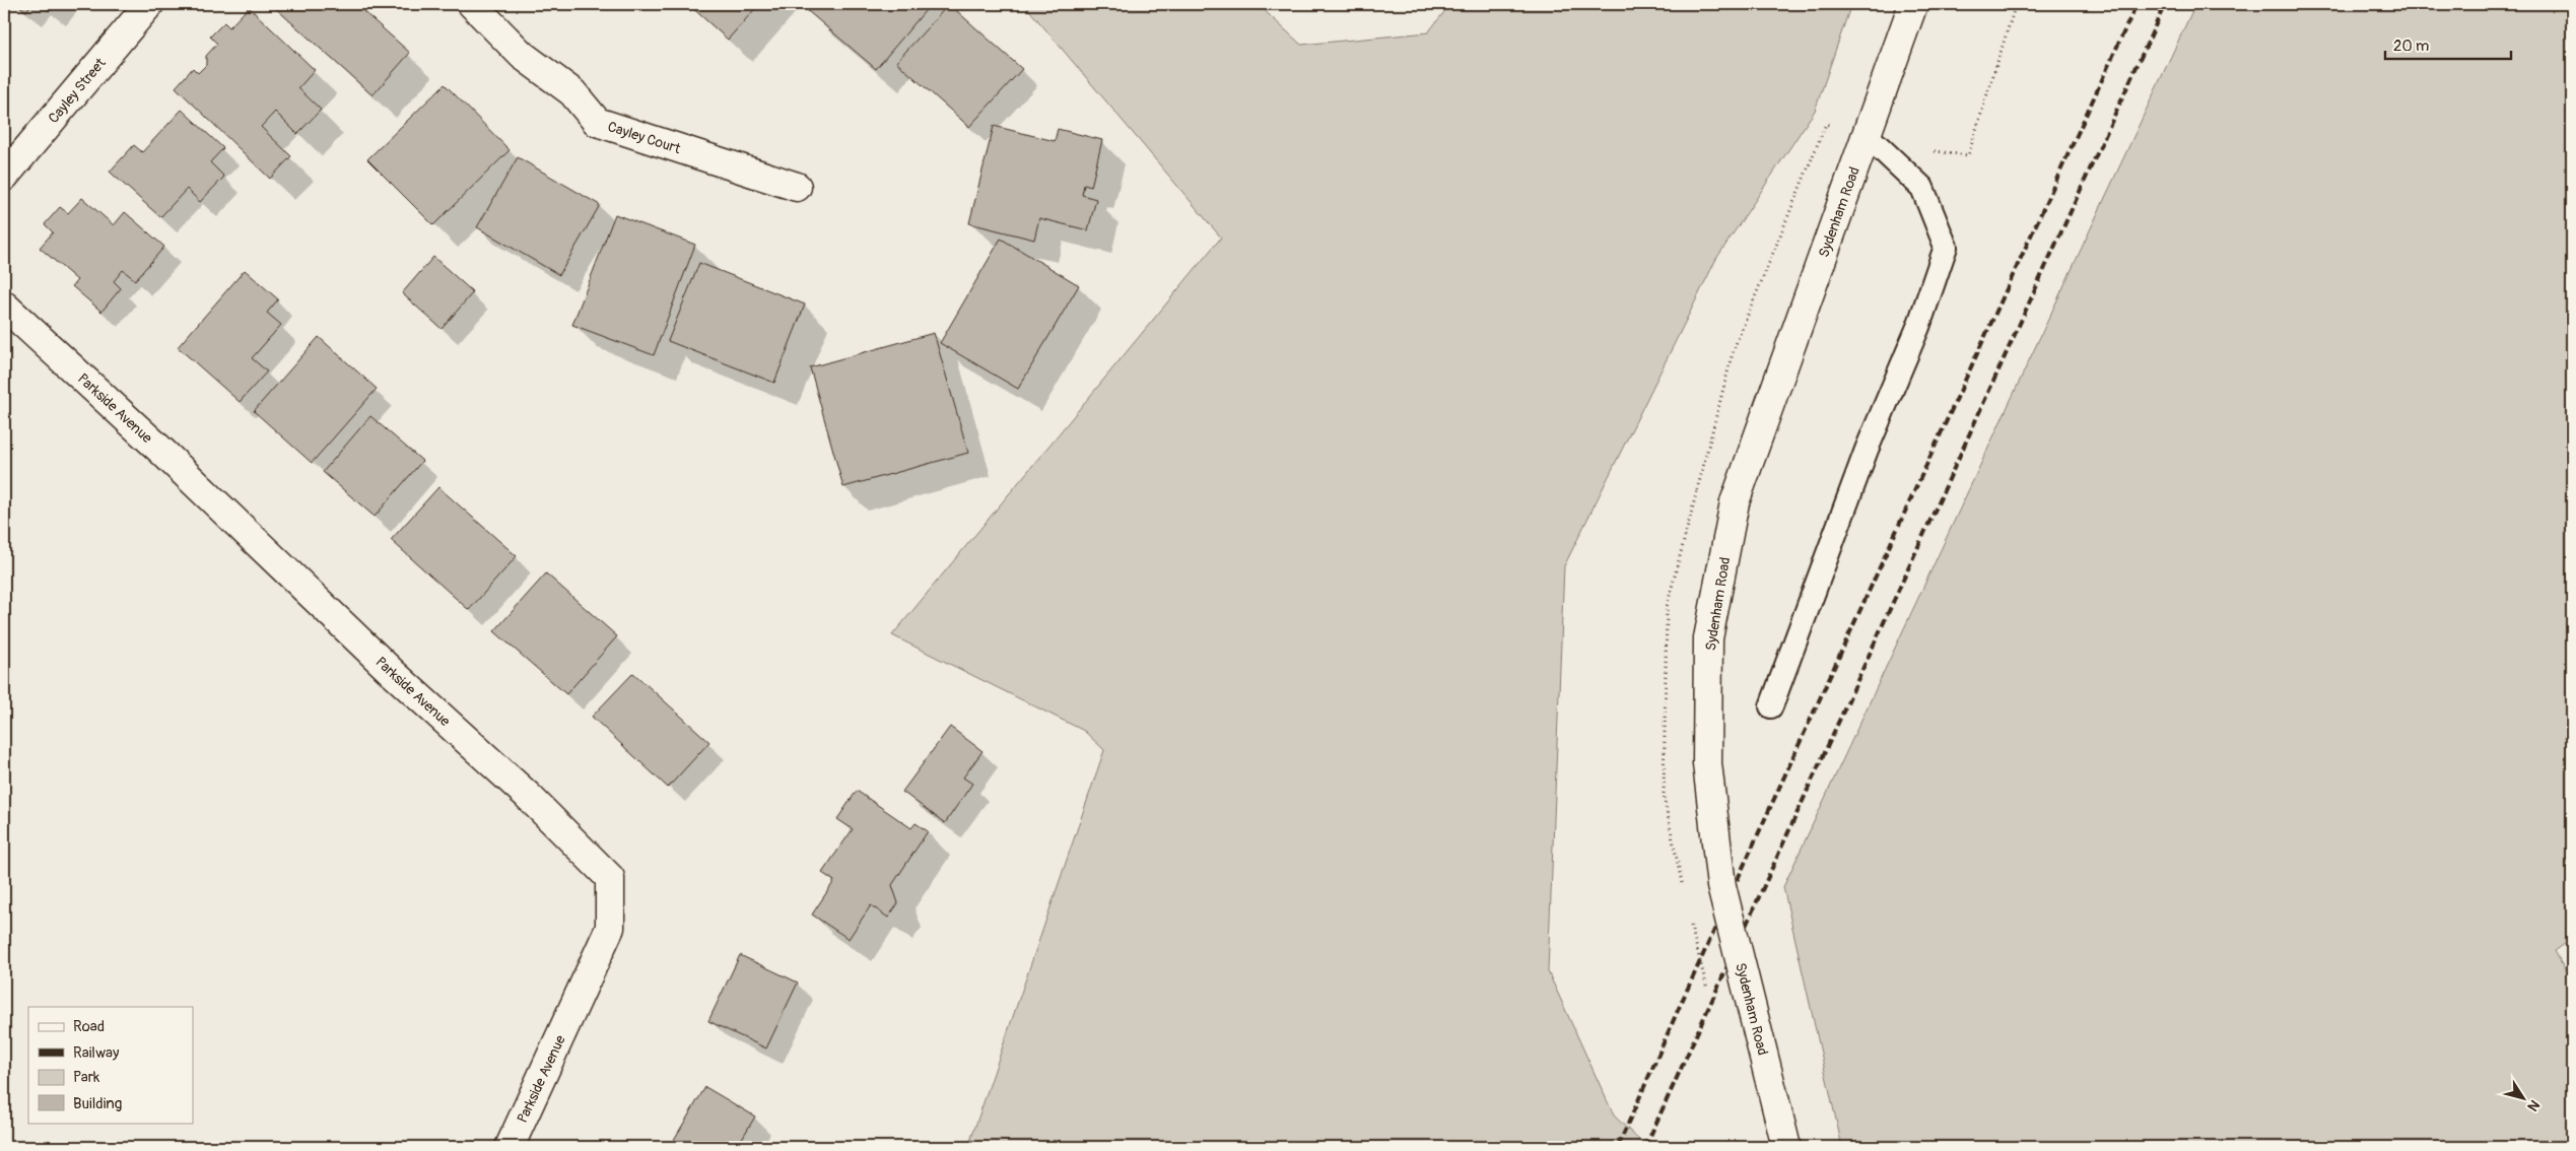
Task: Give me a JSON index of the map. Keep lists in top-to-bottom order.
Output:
{
  "streets": {
    "street": [
      "Cayley Street",
      "Cayley Court",
      "Sydenham Road",
      "Parkside Avenue"
    ]
  },
  "legend": [
    "Road",
    "Railway",
    "Park",
    "Building"
  ],
  "scale_bar": "20 m",
  "north": "bottom right"
}
